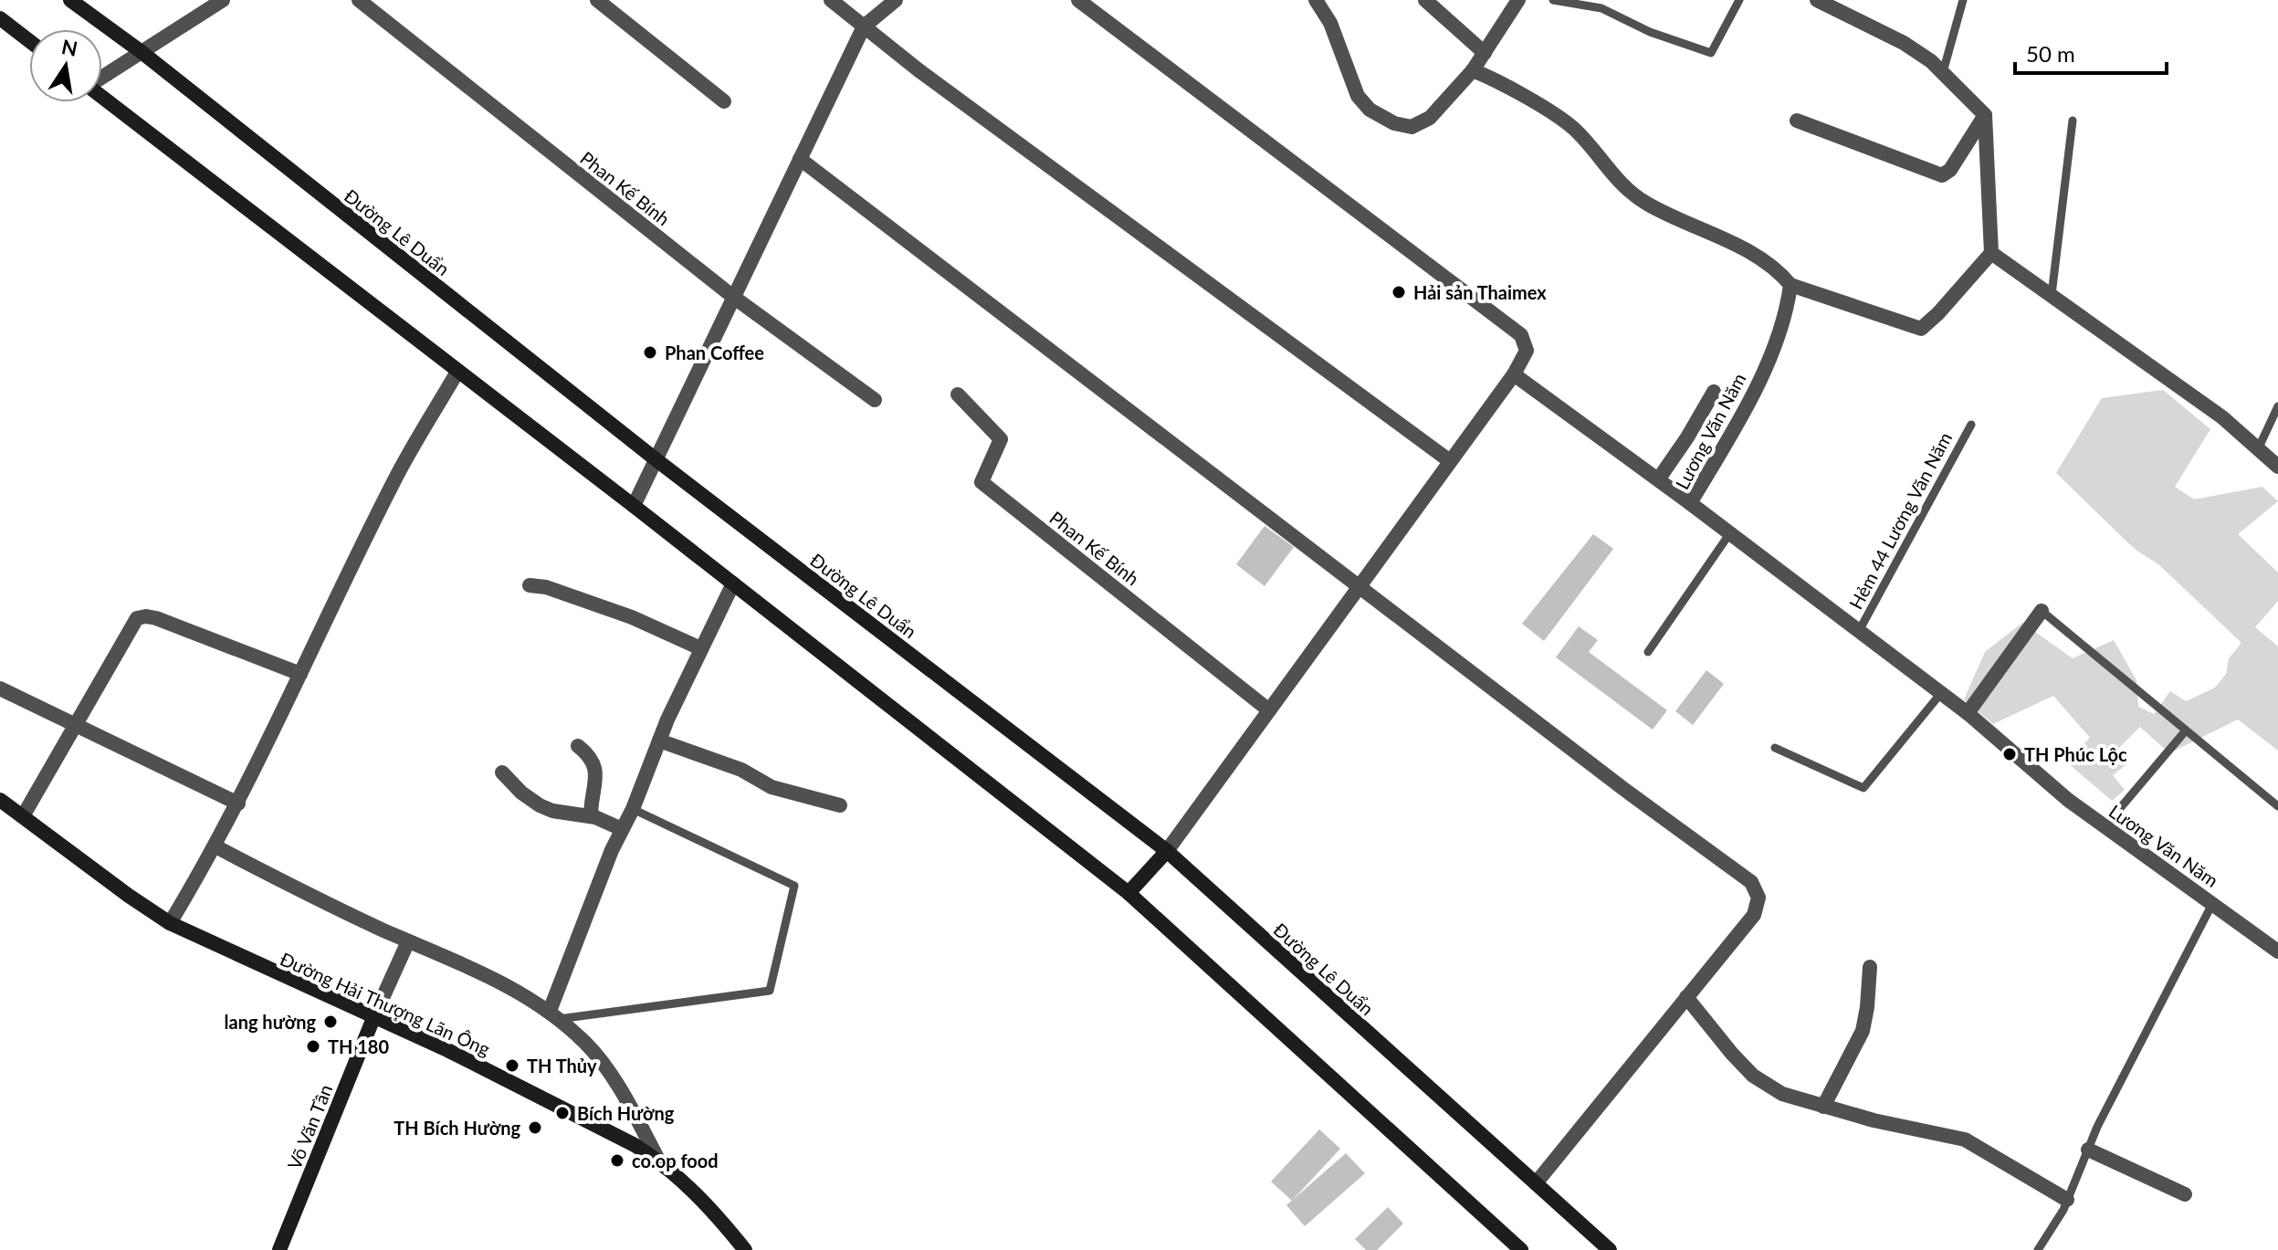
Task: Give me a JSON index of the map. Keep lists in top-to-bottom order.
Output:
{
  "streets": {
    "main road": ["Đường Lê Duẩn", "Đường Hải Thượng Lãn Ông", "Võ Văn Tần"],
    "street": ["Phan Kế Bính", "Lương Văn Năm"],
    "lane": ["Hẻm 44 Lương Văn Năm"]
  },
  "crossings": [
    ["Lương Văn Năm", "Hẻm 44 Lương Văn Năm"],
    ["Đường Hải Thượng Lãn Ông", "Võ Văn Tần"]
  ],
  "places": [
    "Hải sản Thaimex",
    "Phan Coffee",
    "TH Phúc Lộc",
    "lang hường",
    "TH 180",
    "TH Thủy",
    "Bích Hường",
    "TH Bích Hường",
    "co.op food"
  ],
  "scale_bar": "50 m",
  "north": "top"
}
